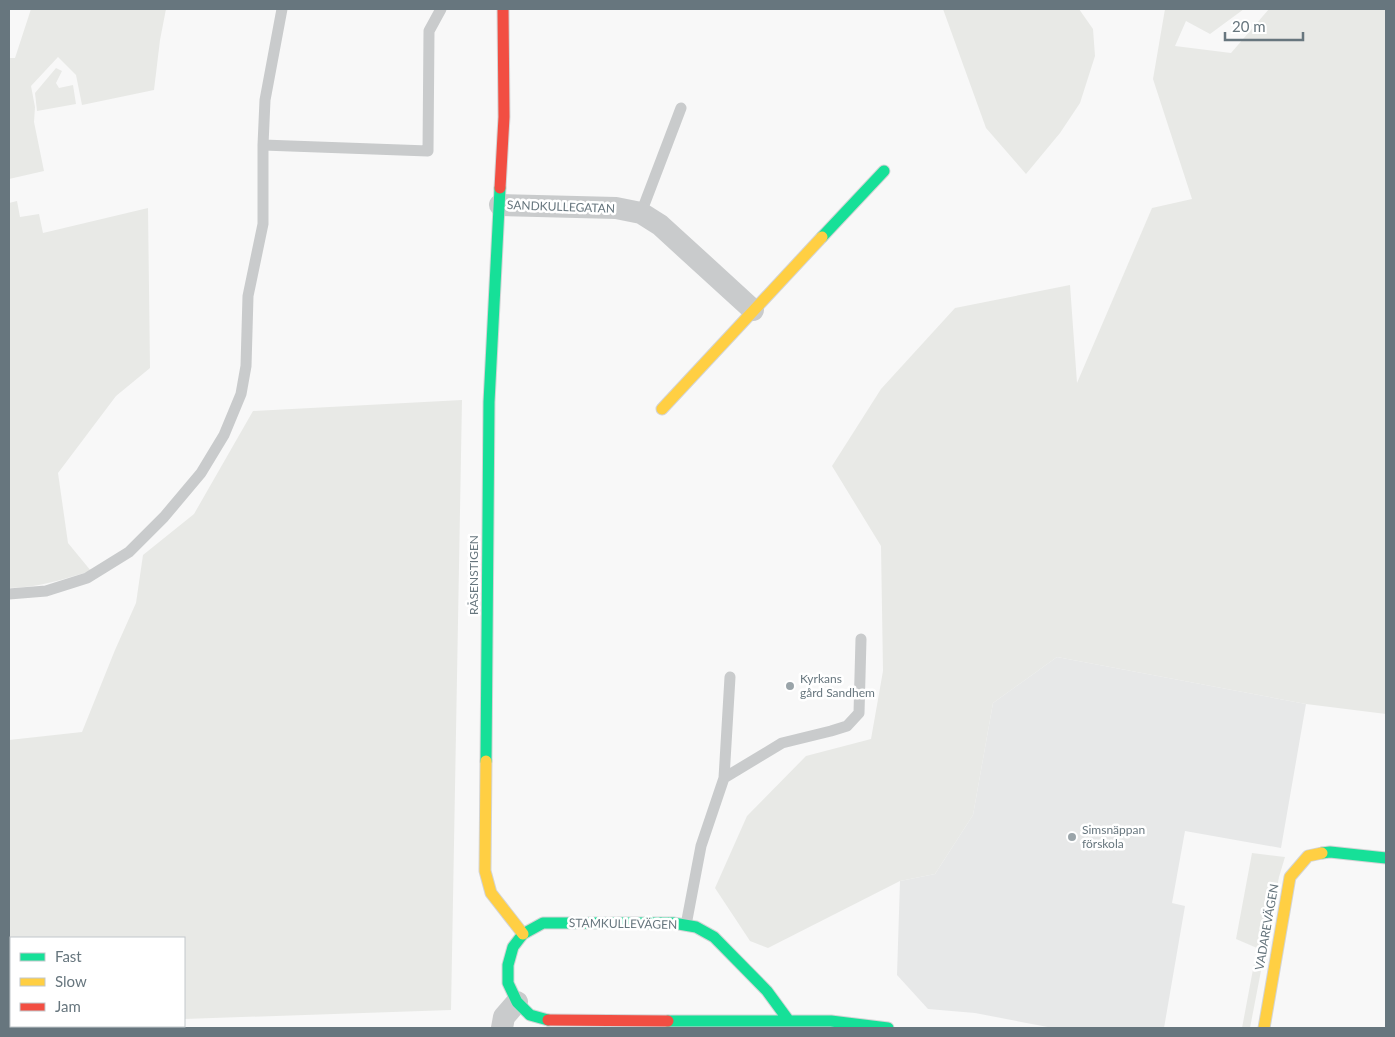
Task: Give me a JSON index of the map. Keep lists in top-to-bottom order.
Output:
{
  "streets": {
    "street": [
      "SANDKULLEGATAN",
      "RÅSENSTIGEN",
      "STAMKULLEVÄGEN",
      "VADAREVÄGEN"
    ]
  },
  "crossings": [
    ["SANDKULLEGATAN", "RÅSENSTIGEN"],
    ["RÅSENSTIGEN", "STAMKULLEVÄGEN"]
  ],
  "places": ["Kyrkans gård Sandhem", "Simsnäppan förskola"],
  "legend": ["Fast", "Slow", "Jam"],
  "scale_bar": "20 m"
}
